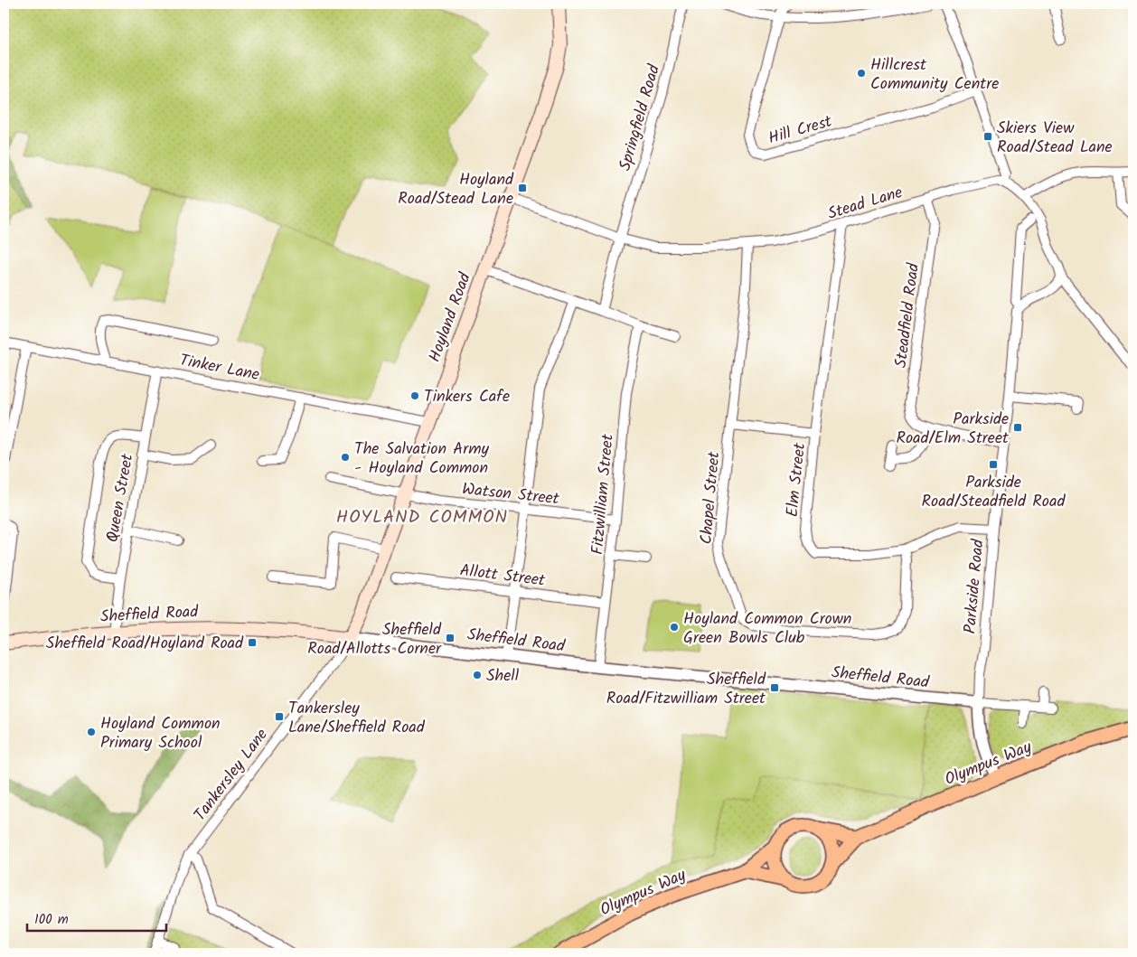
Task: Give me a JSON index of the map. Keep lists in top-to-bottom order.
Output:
{
  "streets": {
    "main road": ["Hoyland Road", "Sheffield Road", "Olympus Way"],
    "street": [
      "Springfield Road",
      "Hill Crest",
      "Stead Lane",
      "Steadfield Road",
      "Tinker Lane",
      "Elm Street",
      "Watson Street",
      "Fitzwilliam Street",
      "Queen Street",
      "Chapel Street",
      "Allott Street",
      "Parkside Road",
      "Tankersley Lane"
    ]
  },
  "crossings": [
    ["Springfield Road", "Stead Lane"],
    ["Stead Lane", "Steadfield Road"],
    ["Stead Lane", "Hoyland Road"],
    ["Stead Lane", "Elm Street"],
    ["Stead Lane", "Chapel Street"],
    ["Steadfield Road", "Parkside Road"],
    ["Hoyland Road", "Tinker Lane"],
    ["Hoyland Road", "Watson Street"],
    ["Hoyland Road", "Sheffield Road"],
    ["Hoyland Road", "Tankersley Lane"],
    ["Tinker Lane", "Queen Street"],
    ["Elm Street", "Chapel Street"],
    ["Elm Street", "Parkside Road"],
    ["Watson Street", "Fitzwilliam Street"],
    ["Fitzwilliam Street", "Allott Street"],
    ["Fitzwilliam Street", "Sheffield Road"],
    ["Queen Street", "Sheffield Road"],
    ["Parkside Road", "Sheffield Road"],
    ["Parkside Road", "Olympus Way"],
    ["Sheffield Road", "Tankersley Lane"]
  ],
  "districts": ["HOYLAND COMMON"],
  "places": {
    "other": [
      "Hillcrest Community Centre",
      "Tinkers Cafe",
      "The Salvation Army - Hoyland Common",
      "Hoyland Common Crown Green Bowls Club",
      "Shell",
      "Hoyland Common Primary School"
    ],
    "transit": [
      "Skiers View Road/Stead Lane",
      "Hoyland Road/Stead Lane",
      "Parkside Road/Elm Street",
      "Parkside Road/Steadfield Road",
      "Sheffield Road/Allotts Corner",
      "Sheffield Road/Hoyland Road",
      "Sheffield Road/Fitzwilliam Street",
      "Tankersley Lane/Sheffield Road"
    ]
  },
  "scale_bar": "100 m"
}
